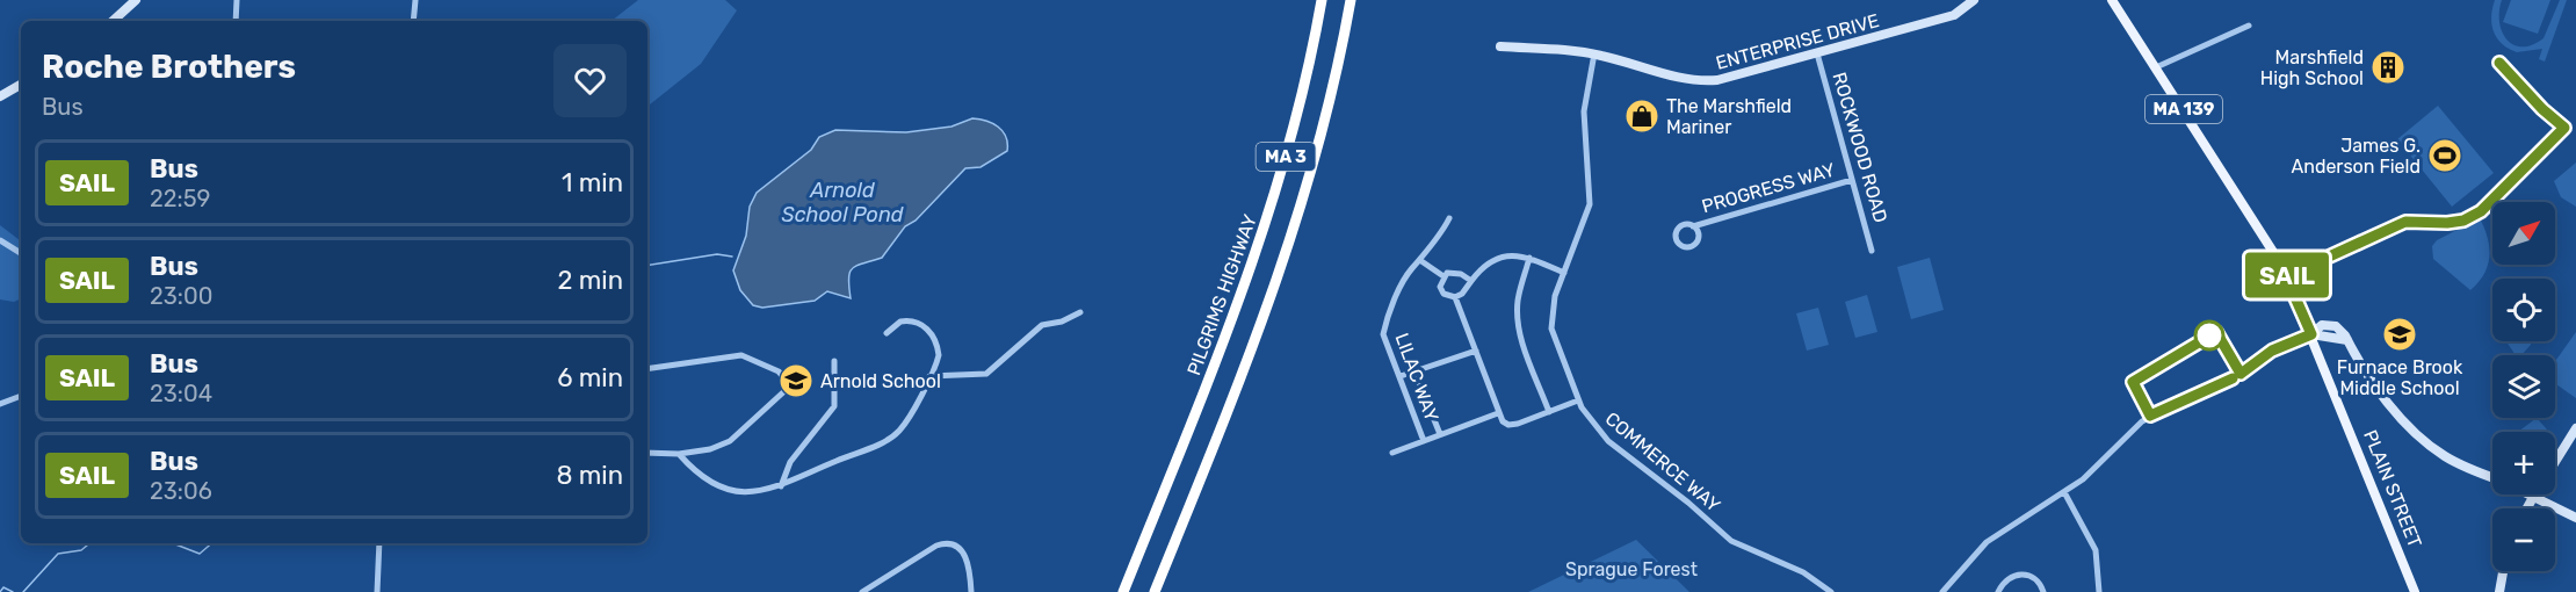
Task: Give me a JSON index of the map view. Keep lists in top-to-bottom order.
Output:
{
  "streets": {
    "highway": ["MA 3", "PILGRIMS HIGHWAY"],
    "main road": ["MA 139", "PLAIN STREET"],
    "street": [
      "ENTERPRISE DRIVE",
      "ROCKWOOD ROAD",
      "PROGRESS WAY",
      "LILAC WAY",
      "COMMERCE WAY"
    ]
  },
  "crossings": [
    ["ENTERPRISE DRIVE", "ROCKWOOD ROAD"],
    ["ENTERPRISE DRIVE", "COMMERCE WAY"],
    ["ROCKWOOD ROAD", "PROGRESS WAY"]
  ],
  "water": ["Arnold School Pond"],
  "parks": ["Sprague Forest"],
  "places": {
    "building": ["Marshfield High School"],
    "shop": ["The Marshfield Mariner"],
    "sports": ["James G. Anderson Field"],
    "school or university": ["Furnace Brook Middle School", "Arnold School"]
  },
  "lines": ["bus line SAIL"],
  "north": "top right",
  "page": {
    "on_map": "SAIL",
    "heading": ["Roche Brothers", "Bus"],
    "list": [
      {
        "mark": "SAIL",
        "name": "Bus",
        "note": "22:59",
        "value": "1 min"
      },
      {
        "mark": "SAIL",
        "name": "Bus",
        "note": "23:00",
        "value": "2 min"
      },
      {
        "mark": "SAIL",
        "name": "Bus",
        "note": "23:04",
        "value": "6 min"
      },
      {
        "mark": "SAIL",
        "name": "Bus",
        "note": "23:06",
        "value": "8 min"
      }
    ],
    "map_buttons": ["+", "−"]
  }
}
